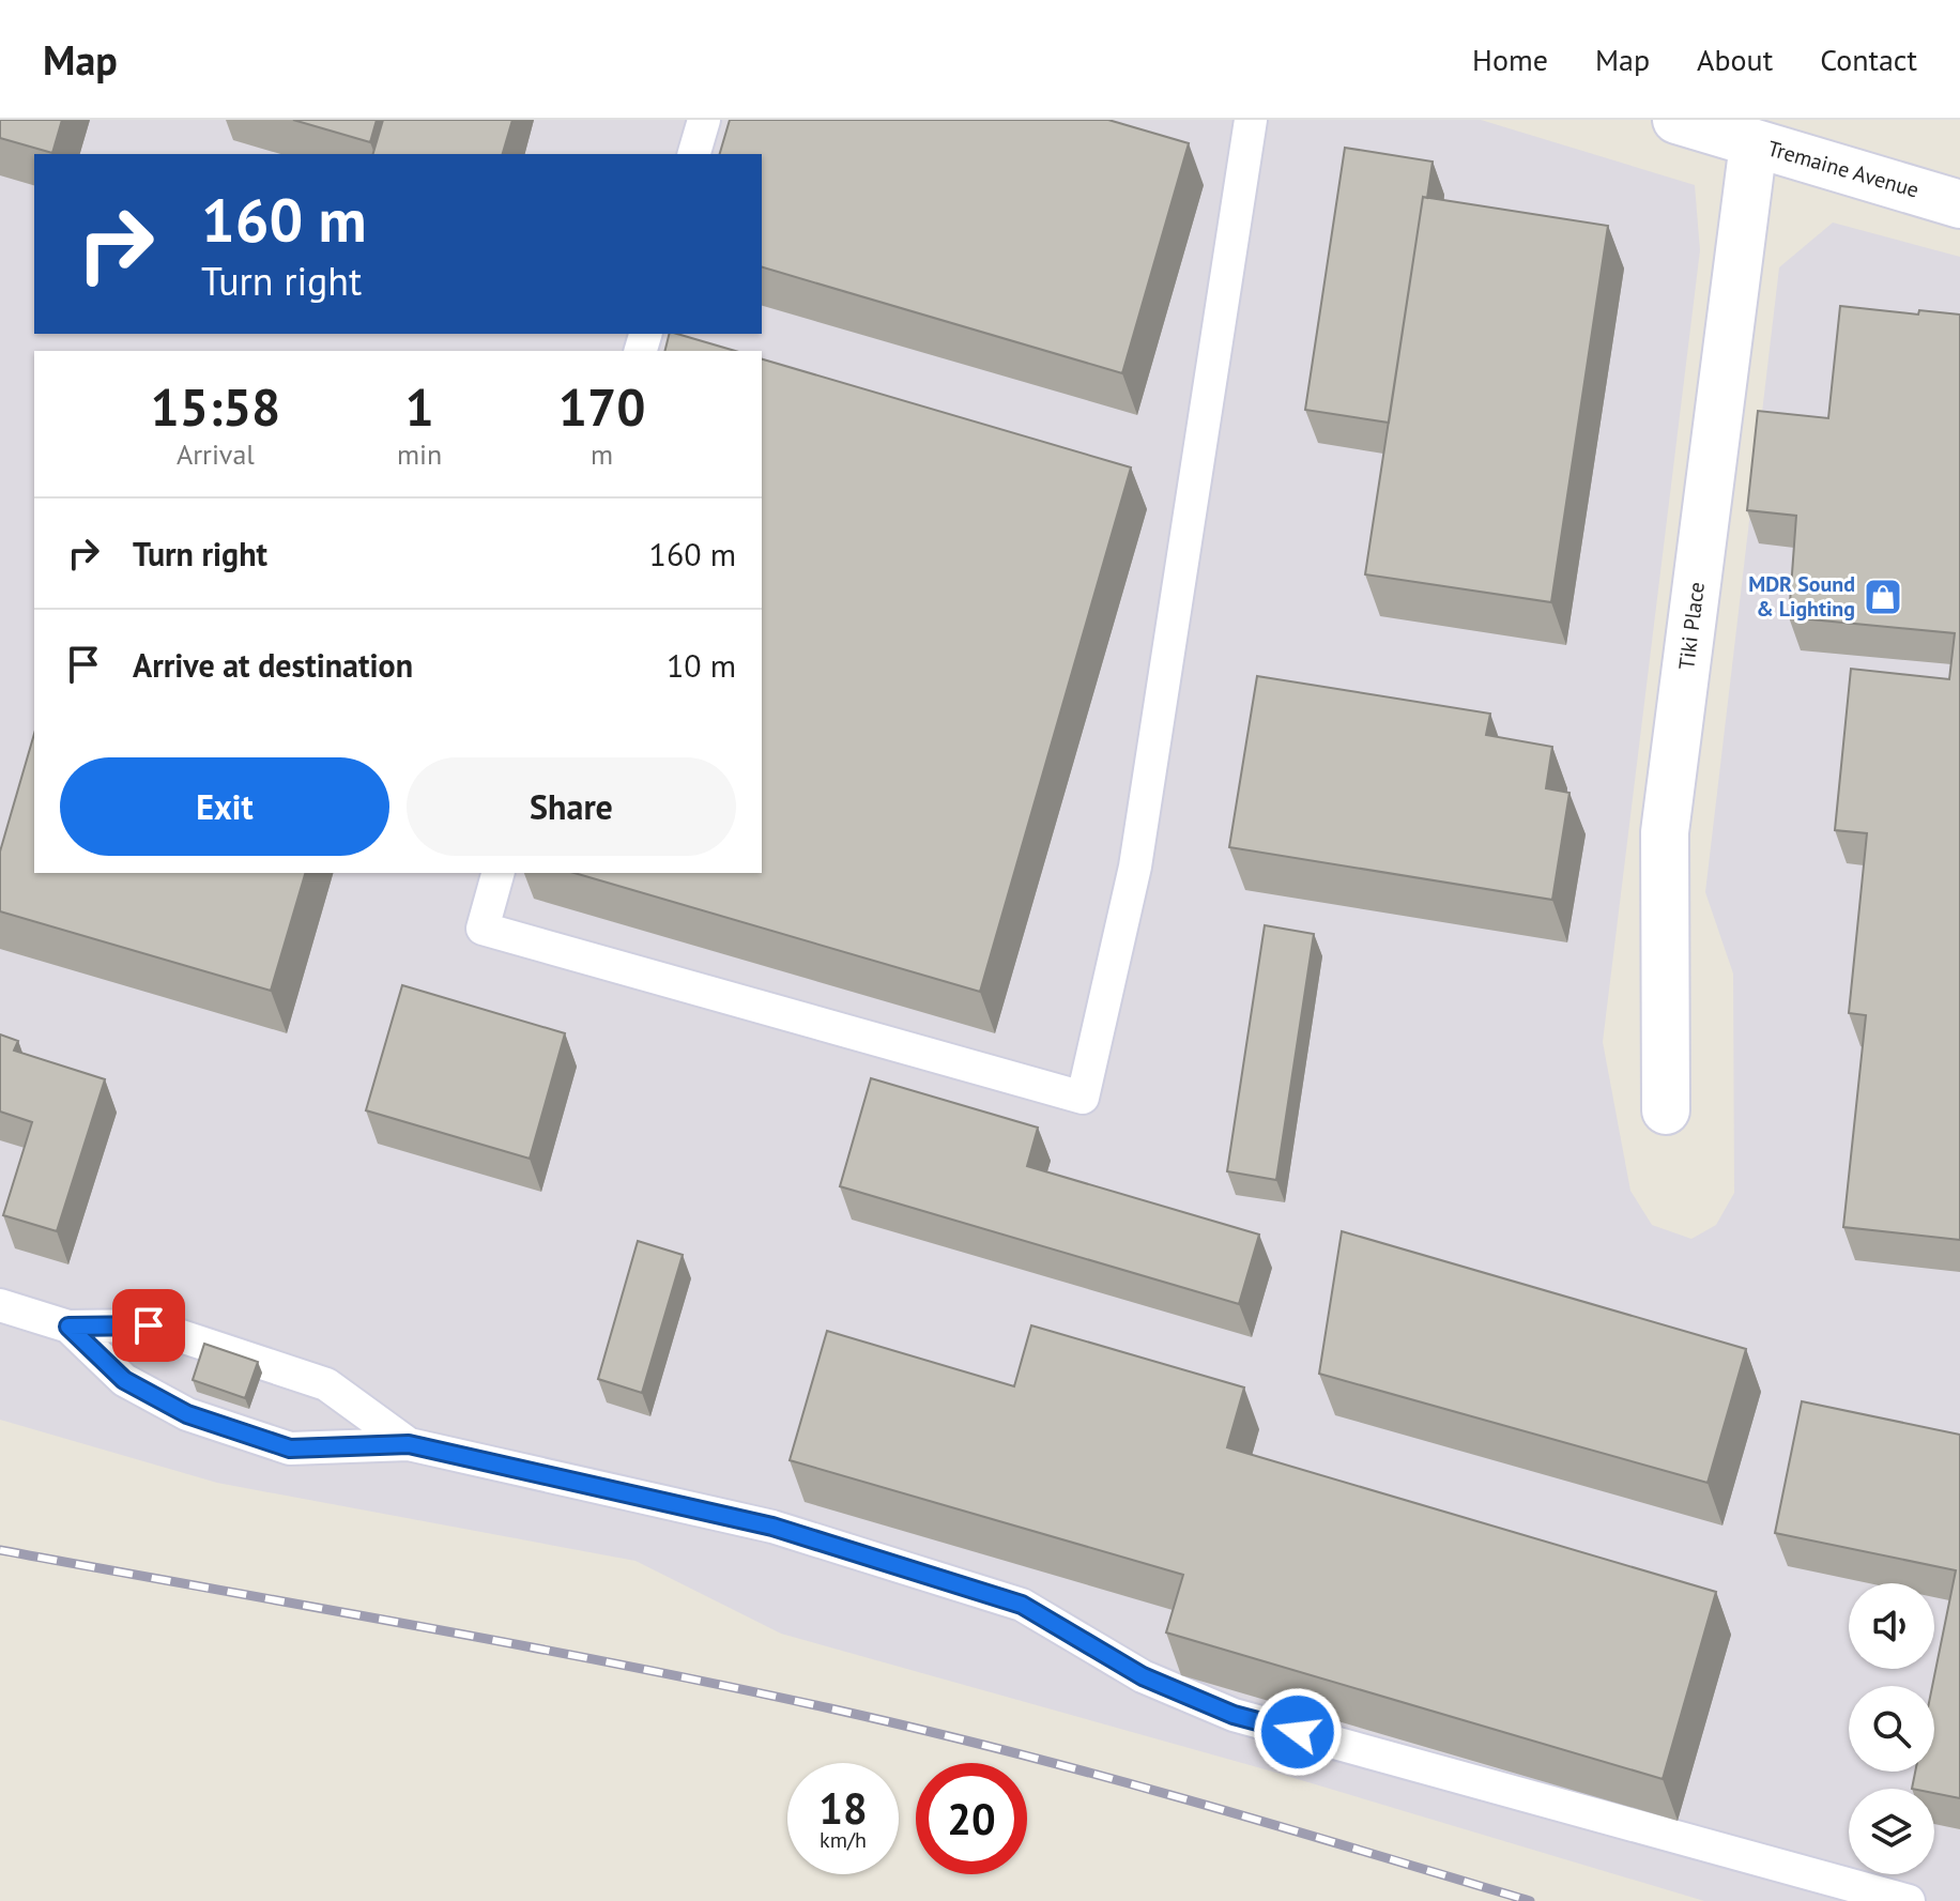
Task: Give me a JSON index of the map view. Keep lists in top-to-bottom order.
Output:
{
  "streets": {
    "street": ["Tremaine Avenue", "Tiki Place"]
  },
  "crossings": [
    ["Tremaine Avenue", "Tiki Place"]
  ],
  "places": {
    "shop": ["MDR Sound & Lighting"]
  },
  "page": {
    "header": "Map",
    "nav": [
      "Home",
      "Map",
      "About",
      "Contact"
    ],
    "turn": ["160 m", "Turn right"],
    "eta": [
      "15:58",
      "Arrival",
      "1",
      "min",
      "170",
      "m"
    ],
    "list": [
      {
        "name": "Turn right",
        "value": "160 m"
      },
      {
        "name": "Arrive at destination",
        "value": "10 m"
      }
    ],
    "buttons": ["Exit", "Share"],
    "speed": "18 km/h",
    "limit": "20"
  }
}
